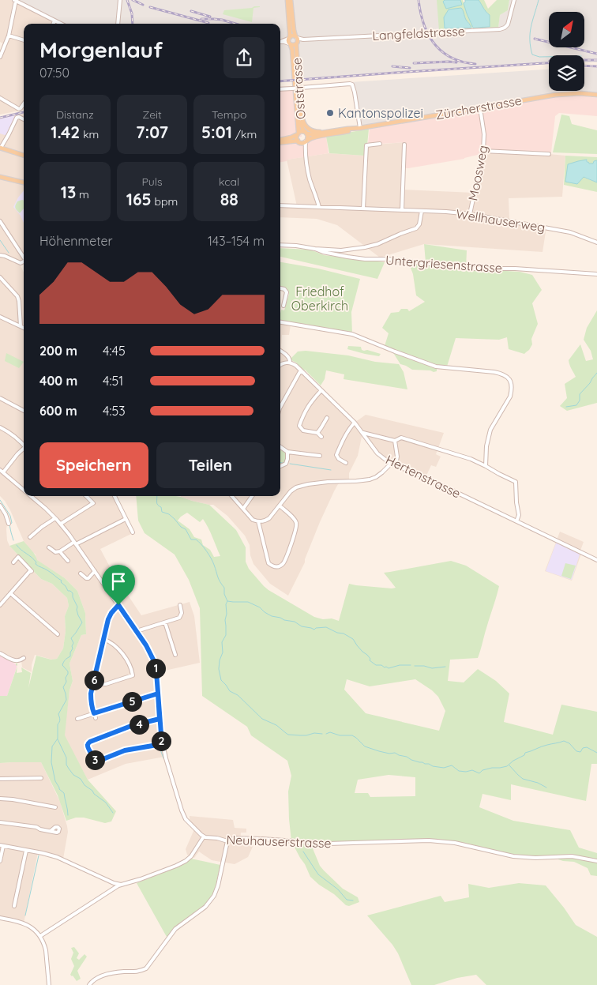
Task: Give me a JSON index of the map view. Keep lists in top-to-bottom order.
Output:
{
  "streets": {
    "main road": ["Oststrasse", "Zürcherstrasse"],
    "street": [
      "Langfeldstrasse",
      "Moosweg",
      "Wellhauserweg",
      "Untergriesenstrasse",
      "Hertenstrasse",
      "Neuhauserstrasse"
    ]
  },
  "crossings": [
    ["Langfeldstrasse", "Oststrasse"],
    ["Oststrasse", "Zürcherstrasse"],
    ["Zürcherstrasse", "Moosweg"],
    ["Moosweg", "Wellhauserweg"]
  ],
  "parks": ["Friedhof Oberkirch"],
  "places": ["Kantonspolizei"],
  "north": "top right",
  "page": {
    "heading": ["Morgenlauf", "07:50"],
    "stats": [
      ["Distanz", "1.42 km"],
      ["Zeit", "7:07"],
      ["Tempo", "5:01 /km"],
      ["13 m"],
      ["Puls", "165 bpm"],
      ["kcal", "88"]
    ],
    "chart": ["Höhenmeter", "143–154 m"],
    "list": [
      {
        "name": "200 m",
        "note": "4:45"
      },
      {
        "name": "400 m",
        "note": "4:51"
      },
      {
        "name": "600 m",
        "note": "4:53"
      }
    ],
    "buttons": ["Speichern", "Teilen"],
    "pins": [
      "1",
      "6",
      "5",
      "4",
      "2",
      "3"
    ]
  }
}
